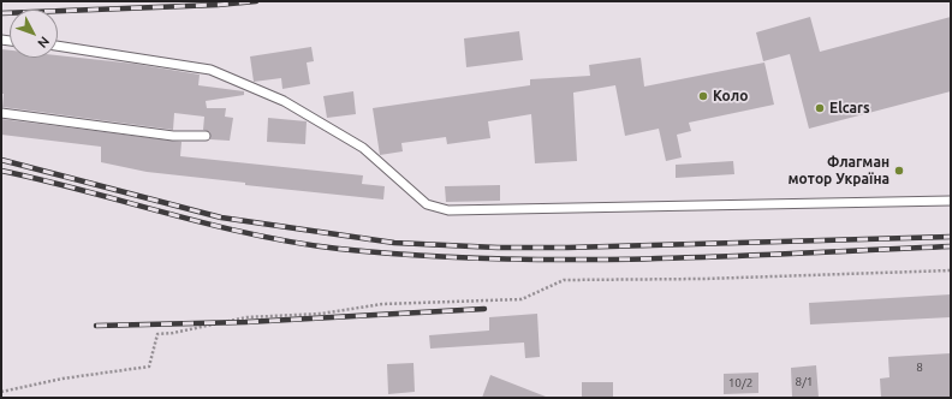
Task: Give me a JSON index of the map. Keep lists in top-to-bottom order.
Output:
{
  "places": ["Коло", "Elcars", "Флагман мотор Україна"],
  "house_numbers": ["8", "8/1", "10/2"],
  "north": "bottom right"
}
